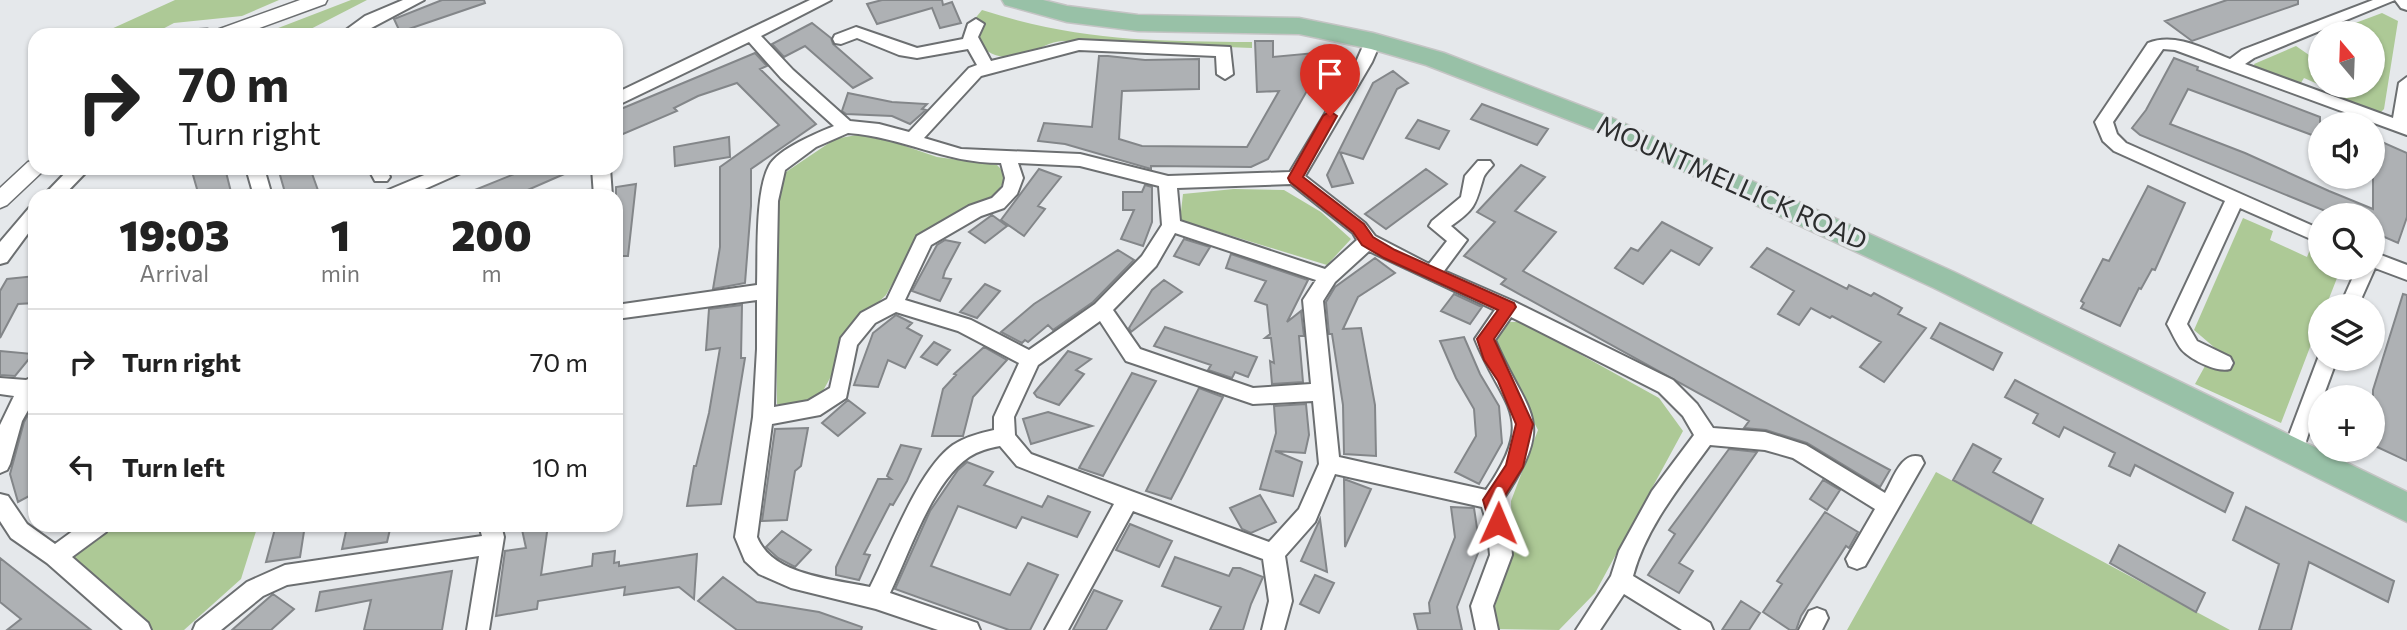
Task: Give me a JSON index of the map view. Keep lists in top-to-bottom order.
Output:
{
  "streets": {
    "main road": ["MOUNTMELLICK ROAD"]
  },
  "north": "top",
  "page": {
    "map_buttons": "+",
    "turn": ["70 m", "Turn right"],
    "eta": [
      "19:03",
      "Arrival",
      "1",
      "min",
      "200",
      "m"
    ],
    "list": [
      {
        "name": "Turn right",
        "value": "70 m"
      },
      {
        "name": "Turn left",
        "value": "10 m"
      }
    ]
  }
}
